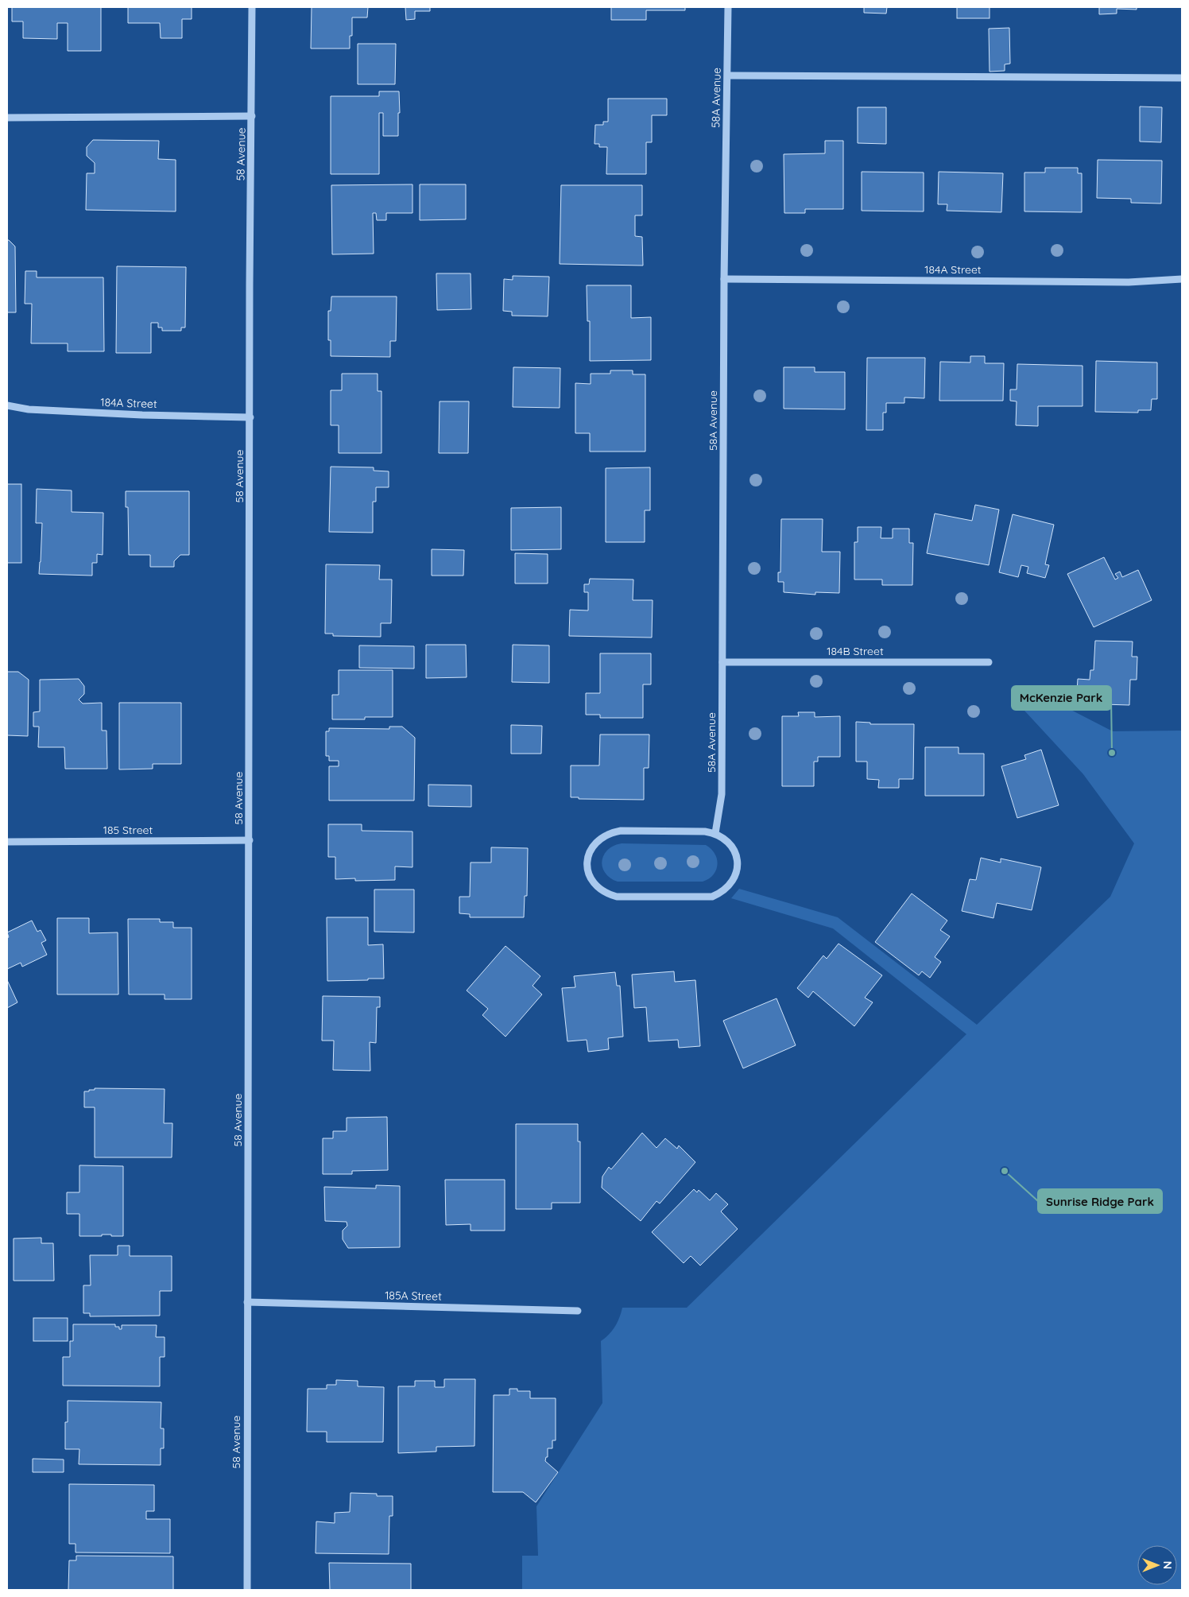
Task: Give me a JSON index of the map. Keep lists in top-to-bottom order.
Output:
{
  "streets": {
    "street": [
      "58A Avenue",
      "58 Avenue",
      "184A Street",
      "184B Street",
      "185 Street",
      "185A Street"
    ]
  },
  "crossings": [
    ["58A Avenue", "184A Street"],
    ["58A Avenue", "184B Street"],
    ["58 Avenue", "184A Street"],
    ["58 Avenue", "185 Street"],
    ["58 Avenue", "185A Street"]
  ],
  "places": ["McKenzie Park", "Sunrise Ridge Park"],
  "north": "right"
}
